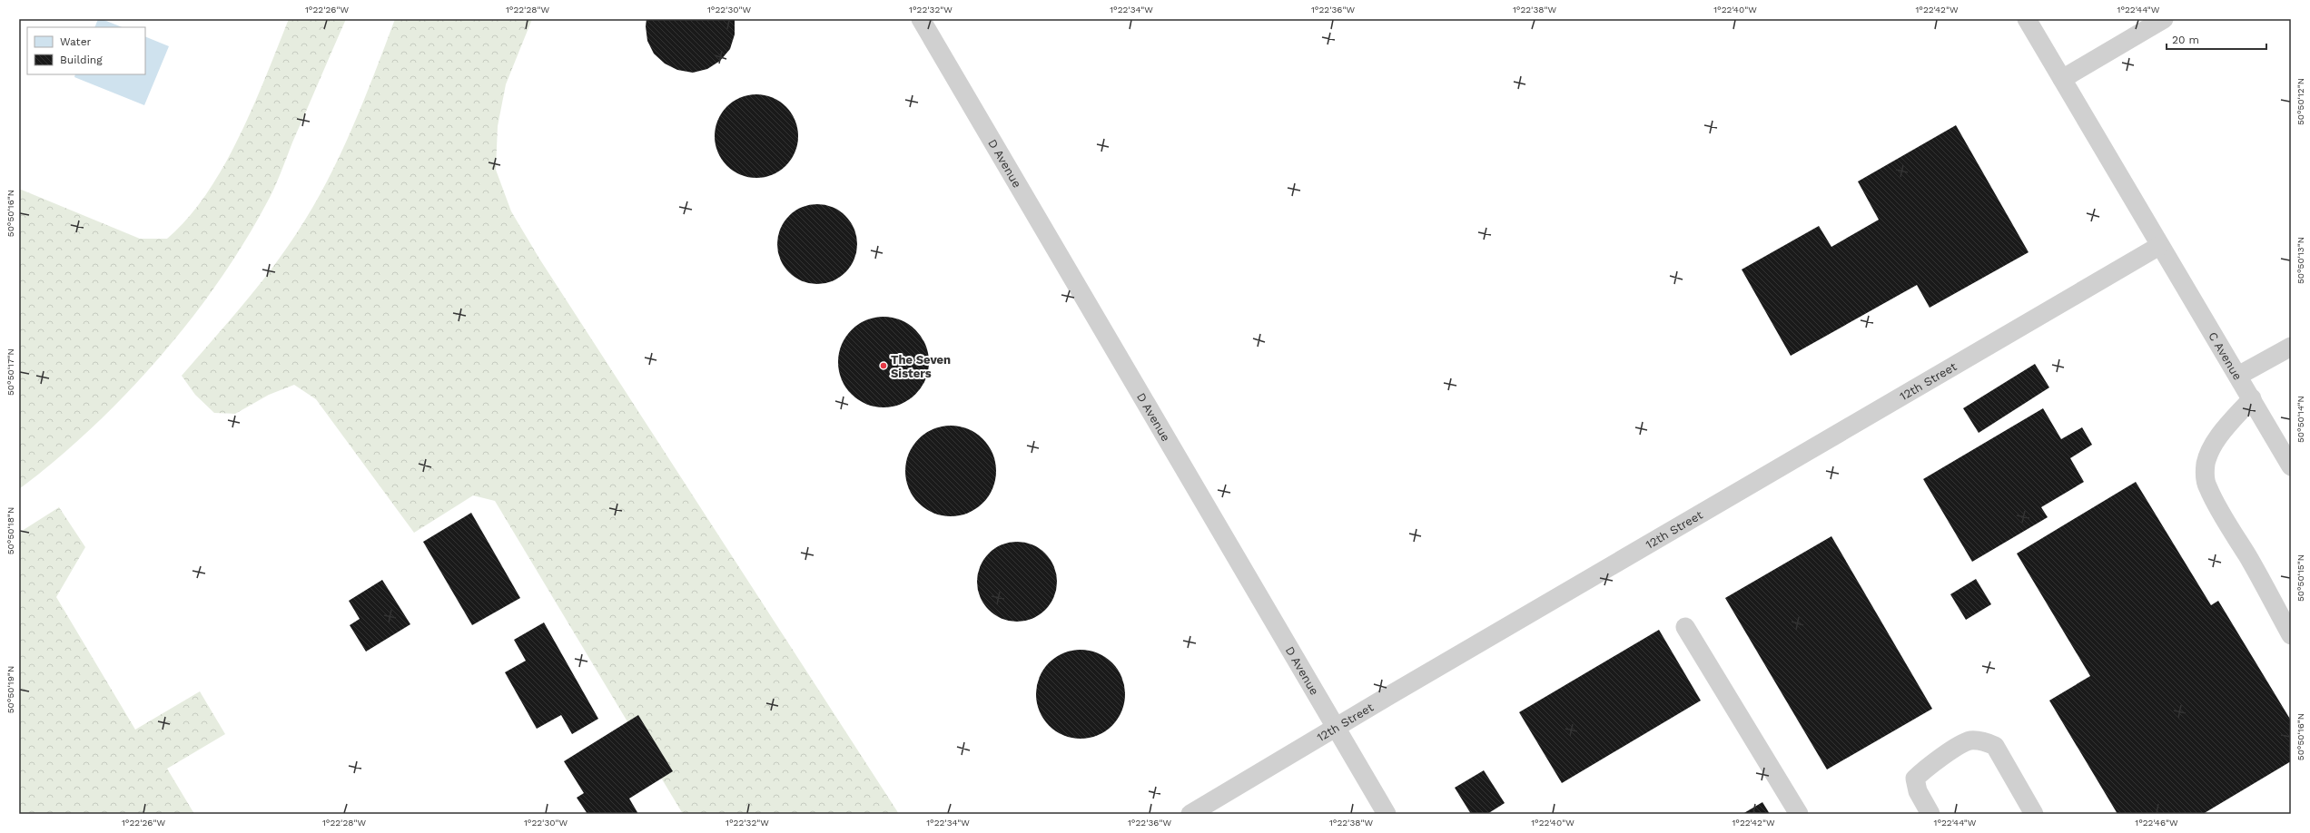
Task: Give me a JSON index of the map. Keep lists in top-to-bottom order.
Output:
{
  "streets": {
    "lane": ["D Avenue", "C Avenue", "12th Street"]
  },
  "crossings": [
    ["D Avenue", "12th Street"],
    ["C Avenue", "12th Street"]
  ],
  "places": ["The Seven Sisters"],
  "legend": ["Water", "Building"],
  "scale_bar": "20 m",
  "coordinates": [
    "1°22'26\"W",
    "1°22'28\"W",
    "1°22'30\"W",
    "1°22'32\"W",
    "1°22'34\"W",
    "1°22'36\"W",
    "1°22'38\"W",
    "1°22'40\"W",
    "1°22'42\"W",
    "1°22'44\"W",
    "50°50'12\"N",
    "50°50'16\"N",
    "50°50'13\"N",
    "50°50'17\"N",
    "50°50'14\"N",
    "50°50'18\"N",
    "50°50'15\"N",
    "50°50'19\"N",
    "1°22'46\"W"
  ]
}
